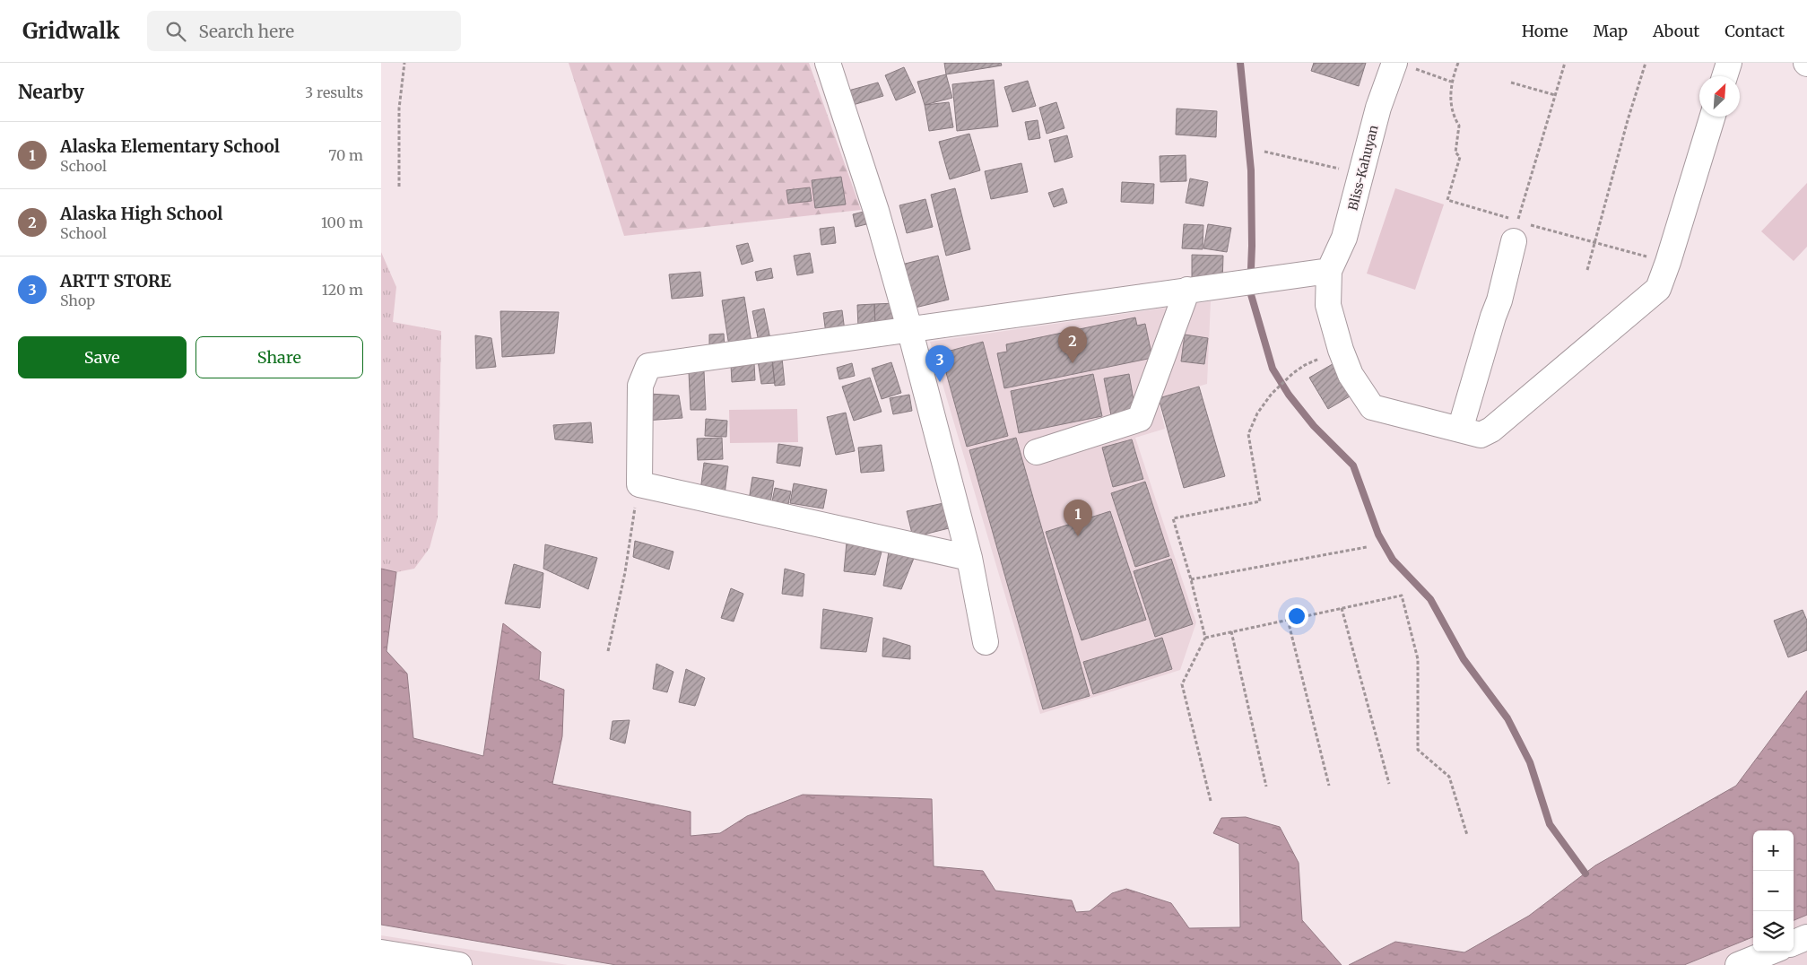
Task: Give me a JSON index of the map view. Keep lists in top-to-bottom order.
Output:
{
  "streets": {
    "street": ["Bliss-Kahuyan"]
  },
  "north": "top right",
  "page": {
    "header": "Gridwalk",
    "search": "Search here",
    "nav": [
      "Home",
      "Map",
      "About",
      "Contact"
    ],
    "heading": ["Nearby", "3 results"],
    "list": [
      {
        "mark": "1",
        "name": "Alaska Elementary School",
        "note": "School",
        "value": "70 m"
      },
      {
        "mark": "2",
        "name": "Alaska High School",
        "note": "School",
        "value": "100 m"
      },
      {
        "mark": "3",
        "name": "ARTT STORE",
        "note": "Shop",
        "value": "120 m"
      }
    ],
    "buttons": ["Save", "Share"],
    "pins": ["2", "3", "1"],
    "map_buttons": ["+", "−"]
  }
}
